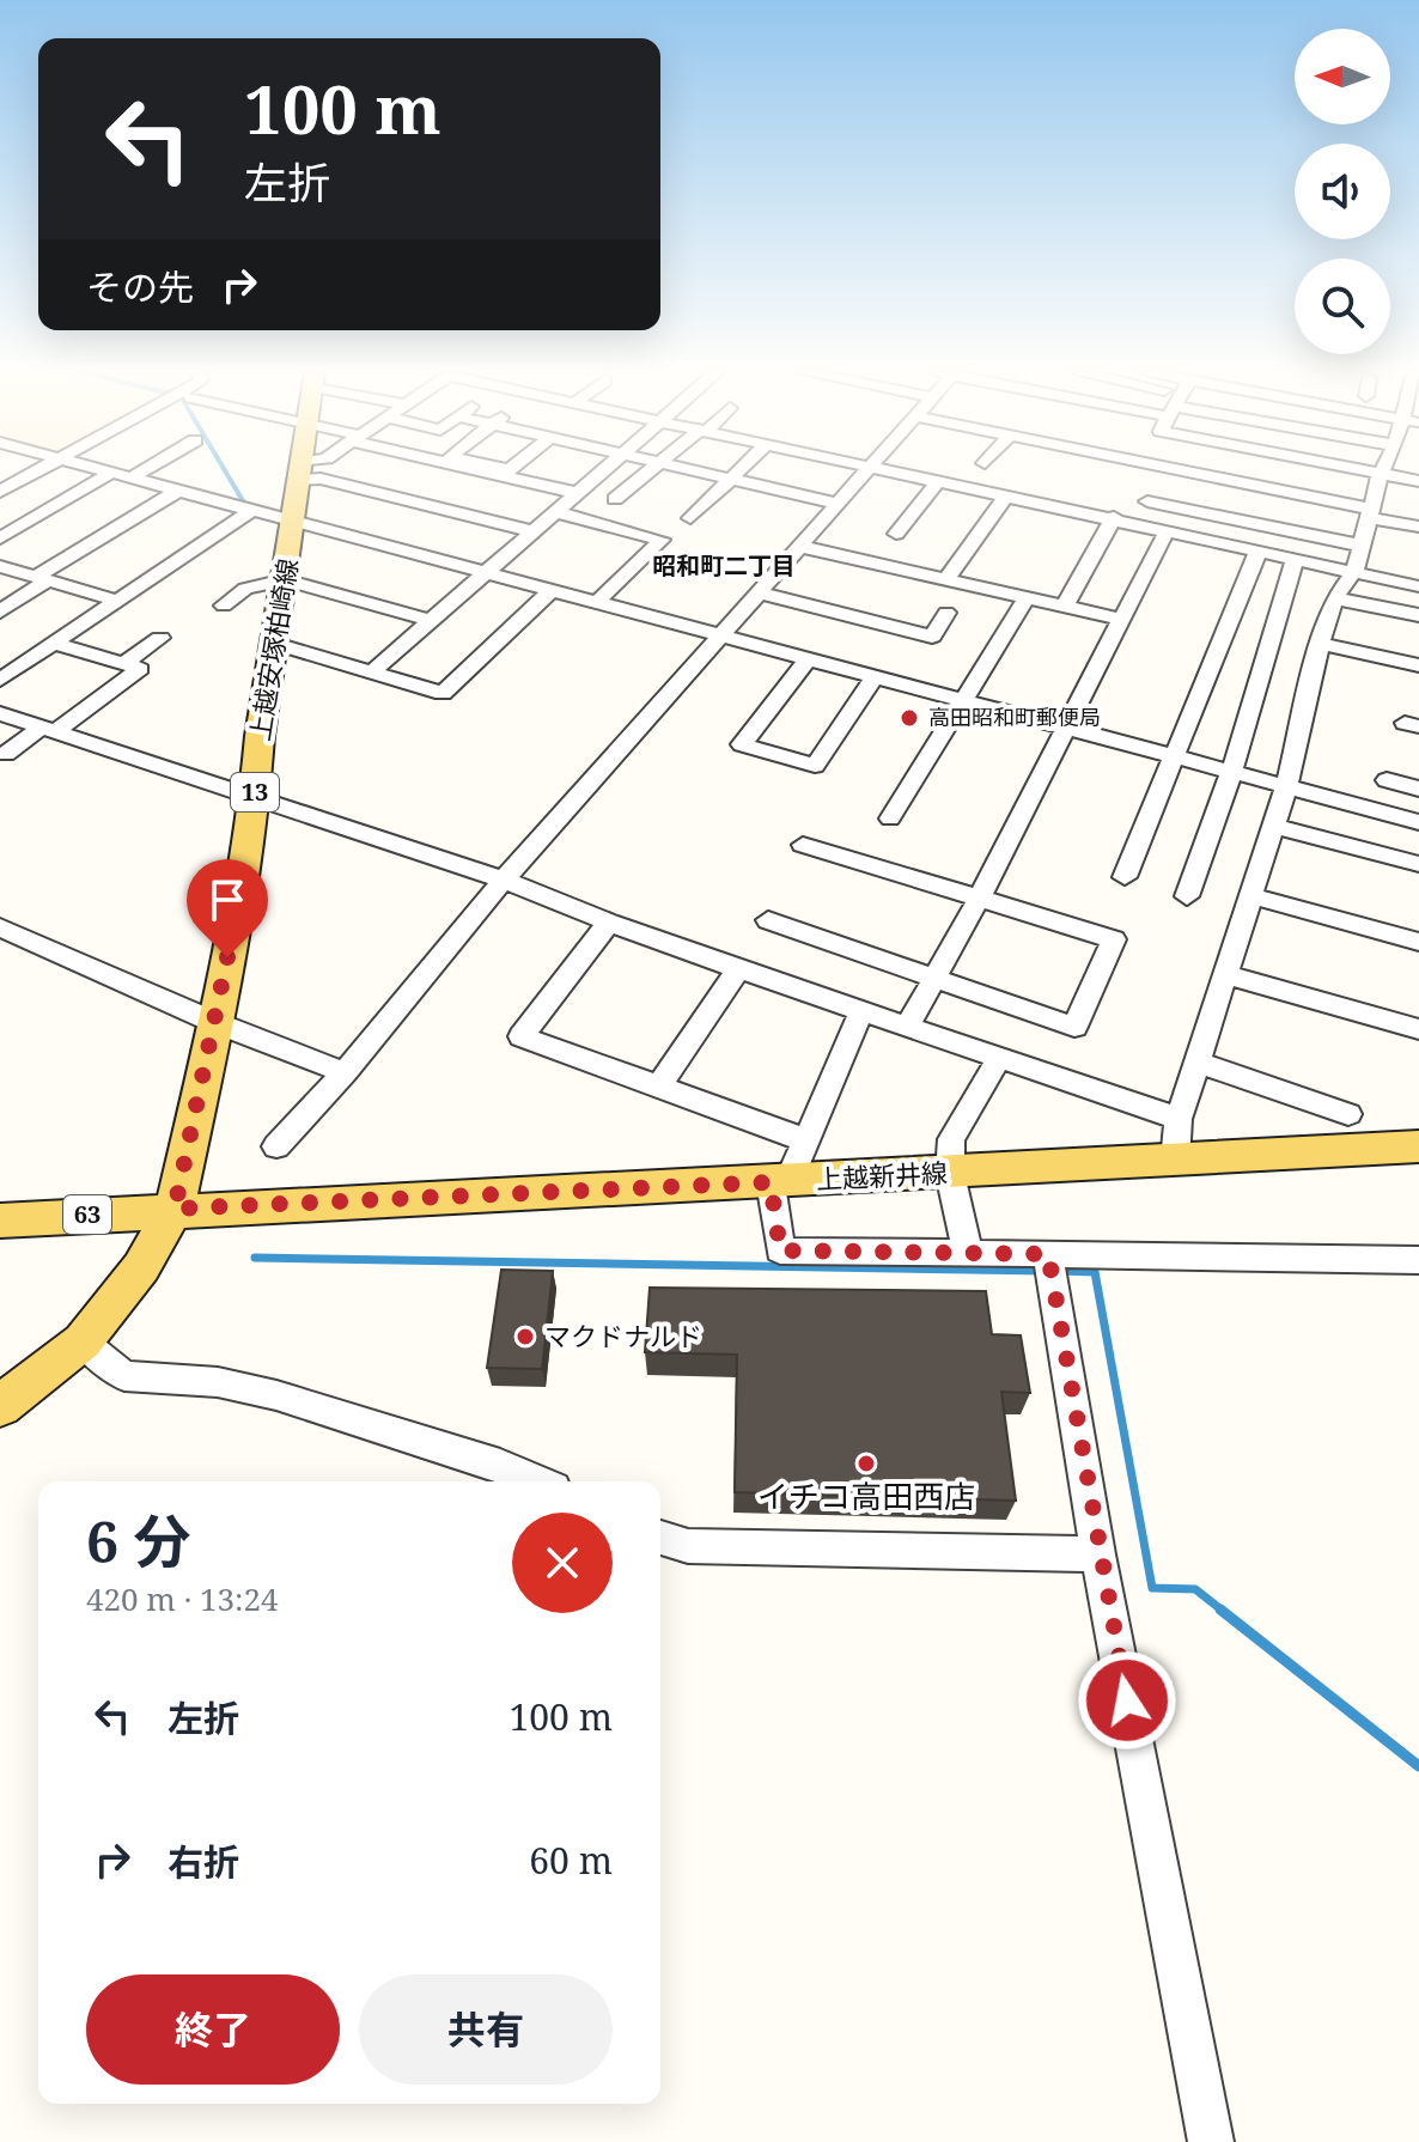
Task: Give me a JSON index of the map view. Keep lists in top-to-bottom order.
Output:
{
  "streets": {
    "main road": [
      "上越安塚柏崎線",
      "13",
      "上越新井線",
      "63"
    ]
  },
  "crossings": [
    ["上越安塚柏崎線", "上越新井線"]
  ],
  "districts": ["昭和町二丁目"],
  "places": ["高田昭和町郵便局", "マクドナルド", "イチコ高田西店"],
  "north": "left",
  "page": {
    "turn": ["100 m", "左折"],
    "then": "その先",
    "heading": ["6 分", "420 m · 13:24"],
    "list": [
      {
        "name": "左折",
        "value": "100 m"
      },
      {
        "name": "右折",
        "value": "60 m"
      }
    ],
    "buttons": ["終了", "共有"]
  }
}
